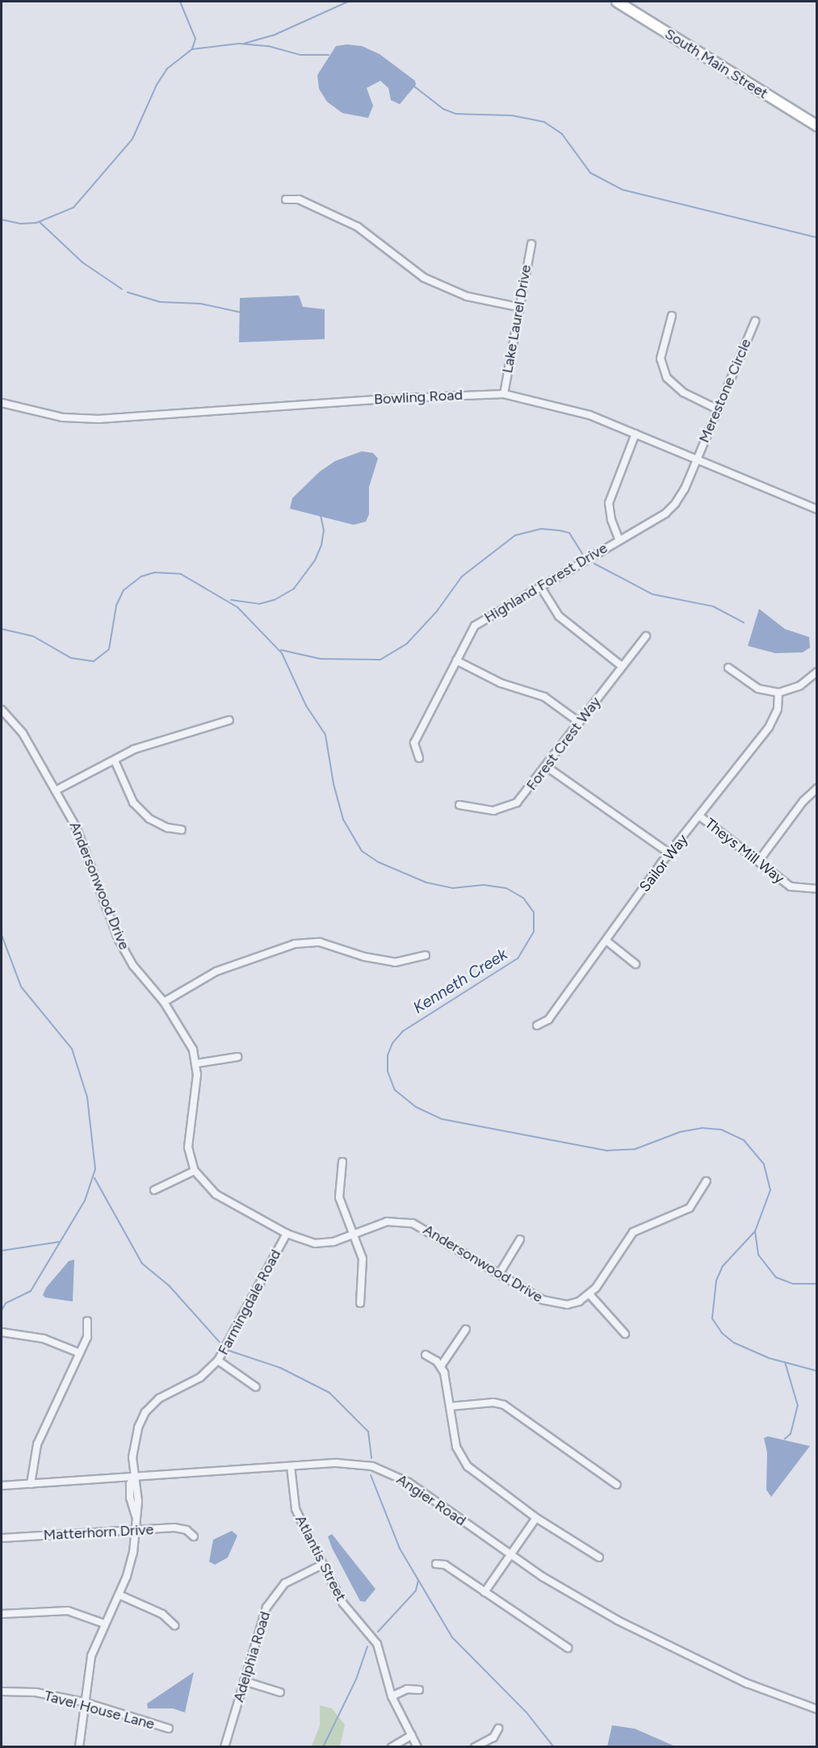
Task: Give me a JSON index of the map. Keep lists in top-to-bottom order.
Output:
{
  "streets": {
    "highway": ["South Main Street"],
    "street": [
      "Lake Laurel Drive",
      "Merestone Circle",
      "Bowling Road",
      "Highland Forest Drive",
      "Forest Crest Way",
      "Theys Mill Way",
      "Sailor Way",
      "Andersonwood Drive",
      "Farmingdale Road",
      "Angier Road",
      "Matterhorn Drive",
      "Atlantis Street",
      "Adelphia Road",
      "Tavel House Lane"
    ]
  },
  "crossings": [
    ["Lake Laurel Drive", "Bowling Road"],
    ["Merestone Circle", "Bowling Road"],
    ["Merestone Circle", "Highland Forest Drive"],
    ["Bowling Road", "Highland Forest Drive"],
    ["Theys Mill Way", "Sailor Way"],
    ["Andersonwood Drive", "Farmingdale Road"],
    ["Farmingdale Road", "Angier Road"],
    ["Farmingdale Road", "Matterhorn Drive"],
    ["Farmingdale Road", "Tavel House Lane"],
    ["Angier Road", "Atlantis Street"],
    ["Atlantis Street", "Adelphia Road"]
  ],
  "water": ["Kenneth Creek"]
}
